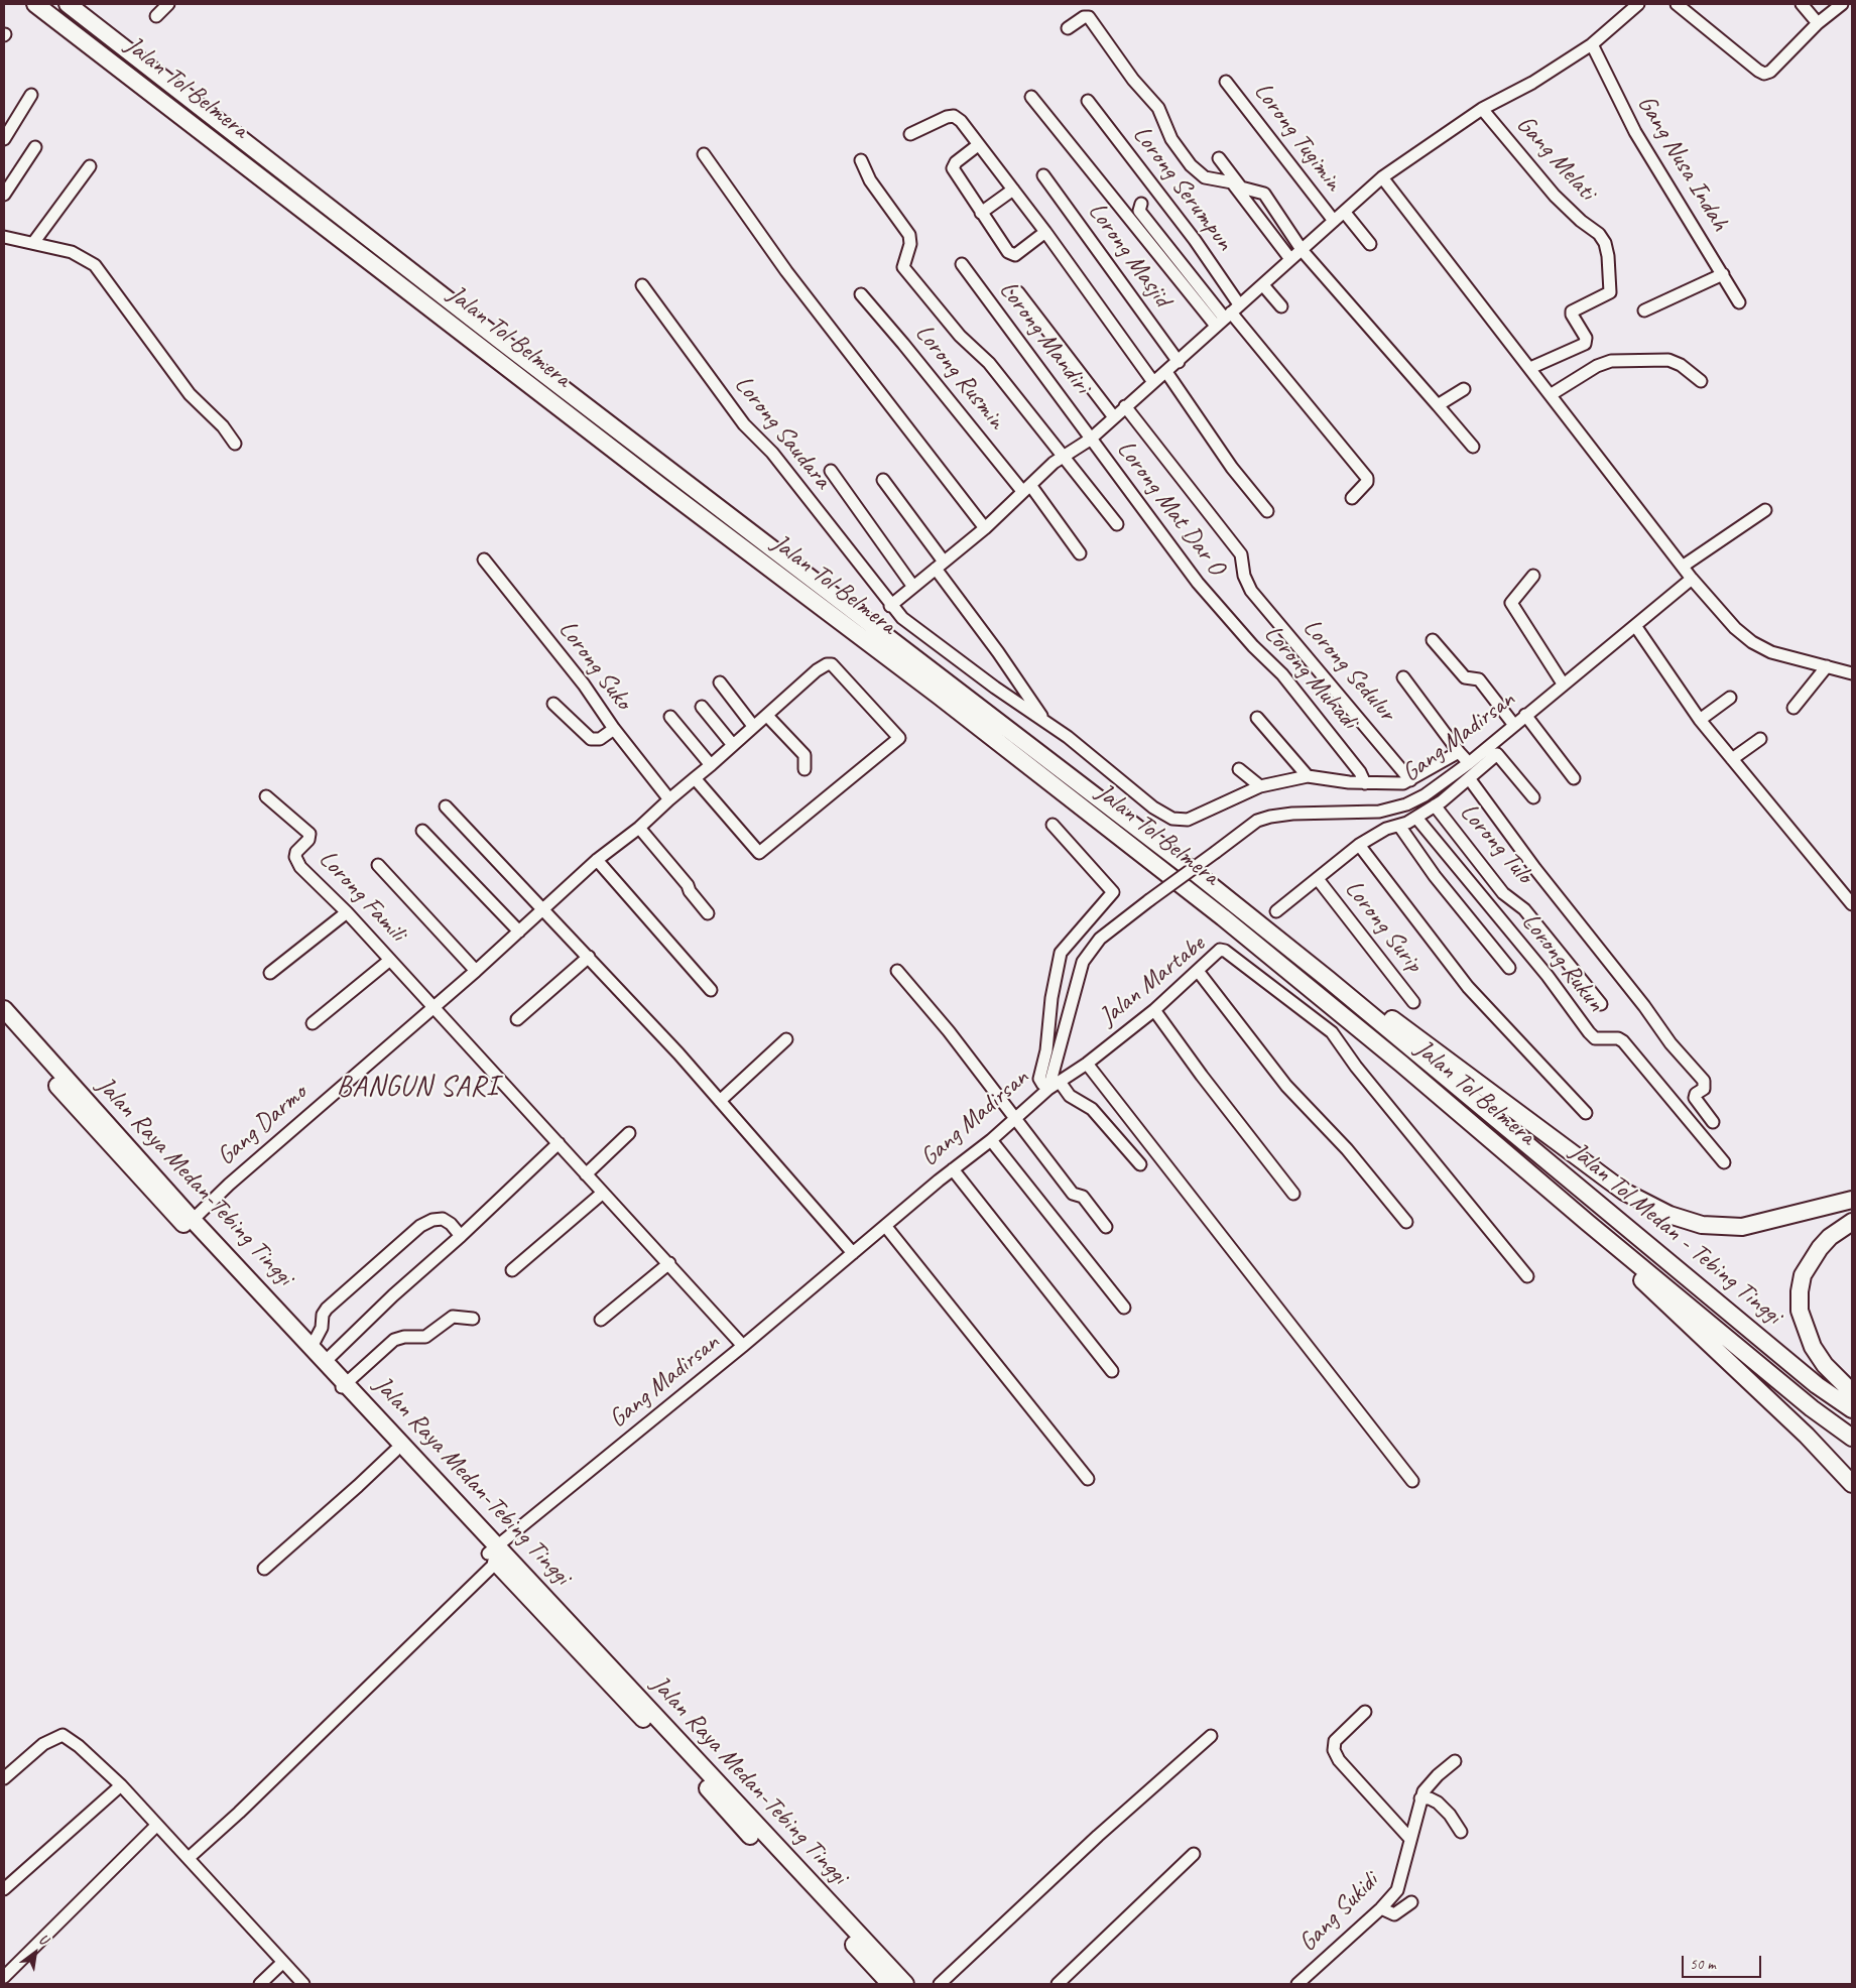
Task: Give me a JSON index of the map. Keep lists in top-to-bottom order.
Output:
{
  "streets": {
    "highway": ["Jalan Tol Belmera", "Jalan Raya Medan-Tebing Tinggi", "Jalan Tol Medan - Tebing Tinggi"],
    "street": [
      "Lorong Tugimin",
      "Gang Melati",
      "Gang Nusa Indah",
      "Lorong Serumpun",
      "Lorong Masjid",
      "Lorong Mandiri",
      "Lorong Rusmin",
      "Lorong Saudara",
      "Lorong Mat Dar O",
      "Lorong Suko",
      "Lorong Sedulur",
      "Lorong Muhadi",
      "Gang Madirsan",
      "Lorong Tulo",
      "Lorong Famili",
      "Lorong Surip",
      "Lorong Rukun",
      "Jalan Martabe",
      "Gang Darmo",
      "Gang Sukidi"
    ]
  },
  "crossings": [
    ["Jalan Tol Belmera", "Jalan Tol Medan - Tebing Tinggi"],
    ["Lorong Mandiri", "Lorong Mat Dar O"],
    ["Lorong Mat Dar O", "Lorong Muhadi"],
    ["Lorong Suko", "Gang Darmo"],
    ["Gang Madirsan", "Lorong Famili"],
    ["Gang Madirsan", "Jalan Martabe"],
    ["Gang Madirsan", "Jalan Raya Medan-Tebing Tinggi"],
    ["Lorong Famili", "Gang Darmo"],
    ["Gang Darmo", "Jalan Raya Medan-Tebing Tinggi"]
  ],
  "districts": ["BANGUN SARI"],
  "scale_bar": "50 m",
  "north": "top right"
}
